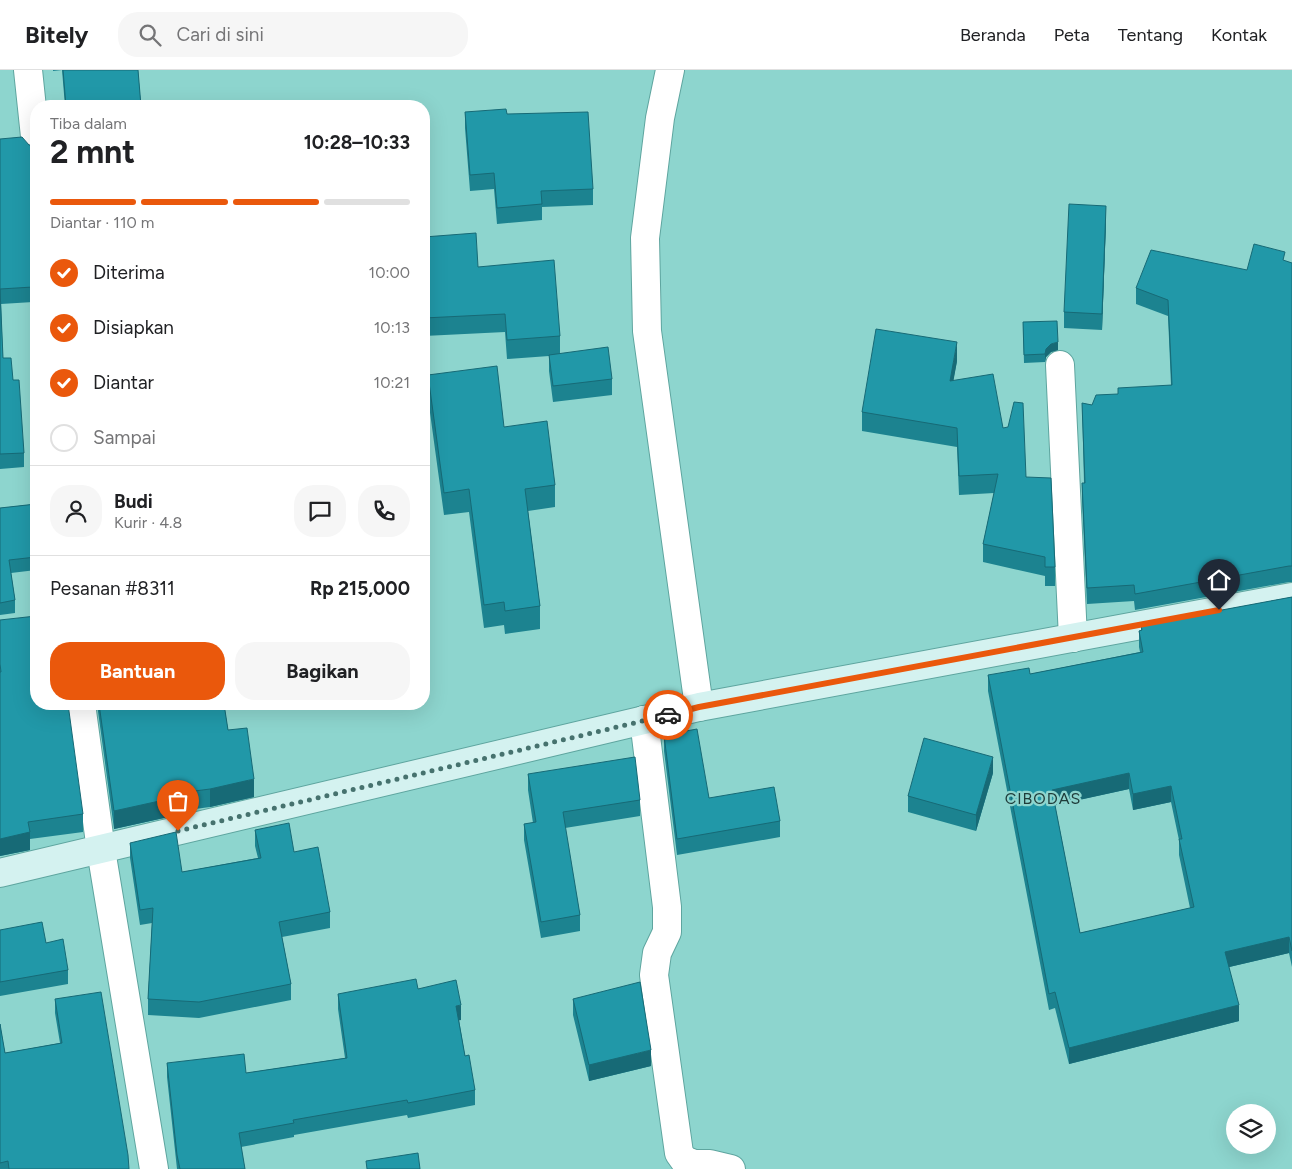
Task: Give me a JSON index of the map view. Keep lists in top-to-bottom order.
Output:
{
  "districts": ["CIBODAS"],
  "page": {
    "header": "Bitely",
    "search": "Cari di sini",
    "nav": [
      "Beranda",
      "Peta",
      "Tentang",
      "Kontak"
    ],
    "heading": ["2 mnt", "Tiba dalam", "10:28–10:33"],
    "panel": [
      "Budi",
      "Kurir · 4.8",
      "Pesanan #8311",
      "Rp 215,000"
    ],
    "bar": "Diantar · 110 m",
    "list": [
      ["Diterima", "10:00"],
      ["Disiapkan", "10:13"],
      ["Diantar", "10:21"],
      "Sampai"
    ],
    "buttons": ["Bantuan", "Bagikan"]
  }
}
